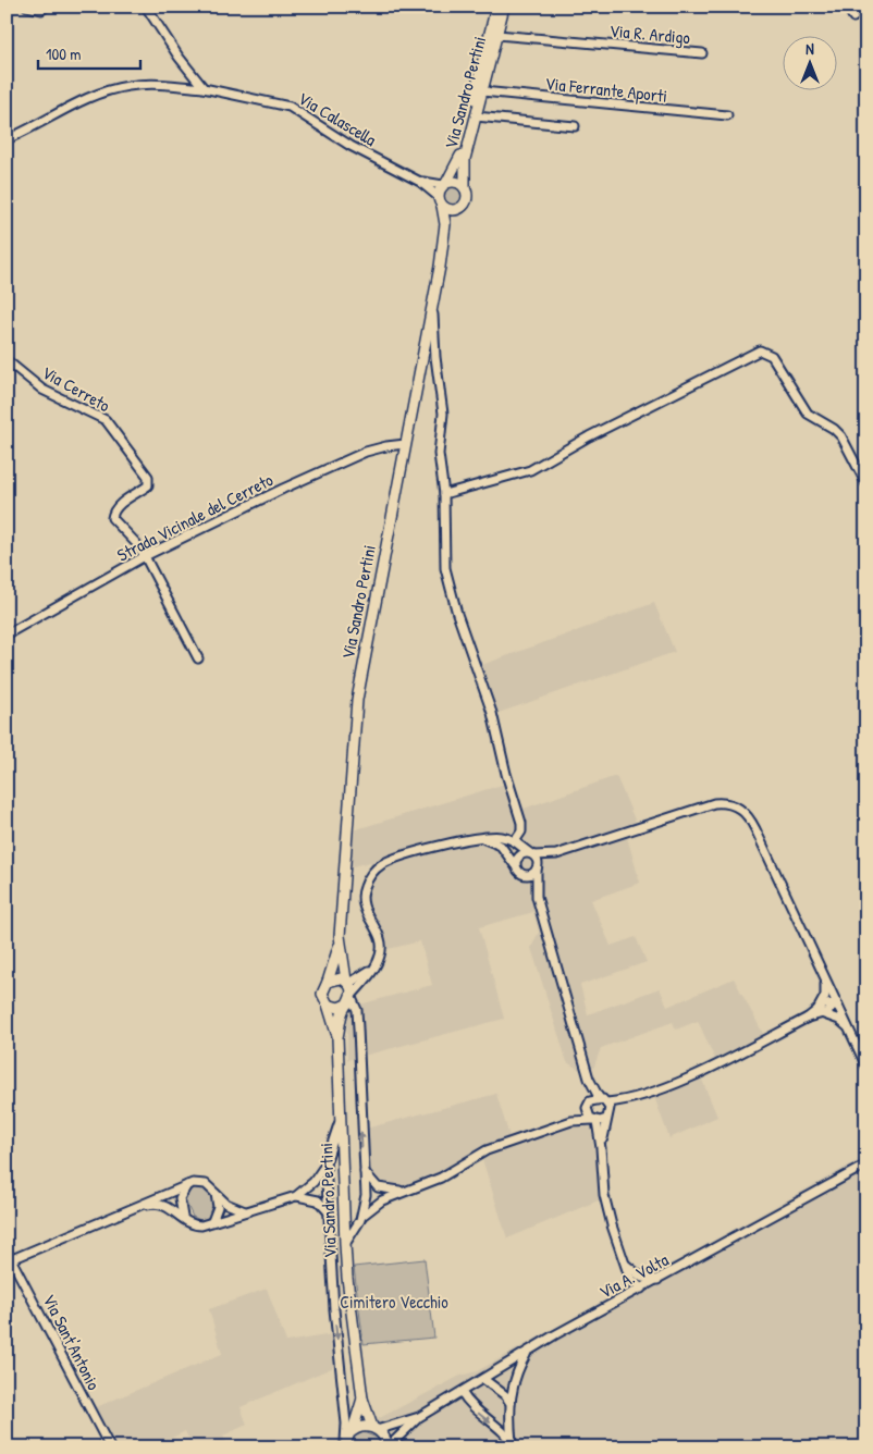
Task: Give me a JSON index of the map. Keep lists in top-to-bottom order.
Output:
{
  "streets": {
    "main road": ["Via Sandro Pertini"],
    "street": [
      "Via R. Ardigo",
      "Via Ferrante Aporti",
      "Via Calascella",
      "Via Cerreto",
      "Strada Vicinale del Cerreto",
      "Via A. Volta",
      "Via Sant'Antonio"
    ]
  },
  "crossings": [
    ["Via R. Ardigo", "Via Sandro Pertini"],
    ["Via Ferrante Aporti", "Via Sandro Pertini"],
    ["Via Sandro Pertini", "Via Calascella"],
    ["Via Sandro Pertini", "Strada Vicinale del Cerreto"],
    ["Via Sandro Pertini", "Via A. Volta"],
    ["Via Cerreto", "Strada Vicinale del Cerreto"]
  ],
  "parks": ["Cimitero Vecchio"],
  "scale_bar": "100 m",
  "north": "top"
}
